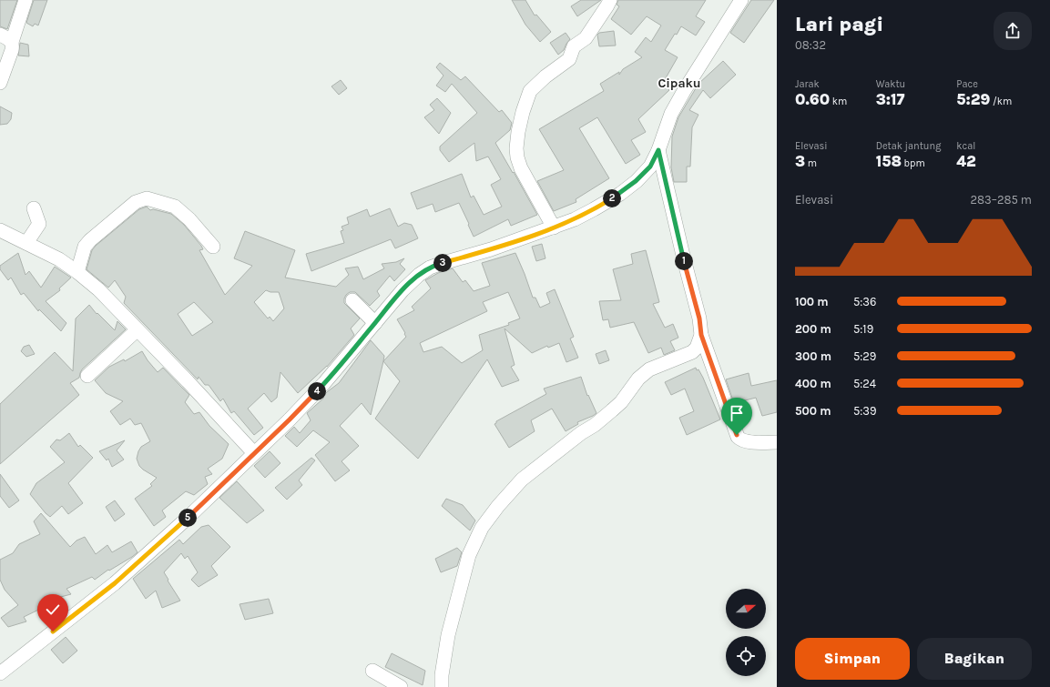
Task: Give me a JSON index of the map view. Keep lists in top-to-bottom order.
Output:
{
  "districts": ["Cipaku"],
  "north": "right",
  "page": {
    "heading": ["Lari pagi", "08:32"],
    "stats": [
      ["Jarak", "0.60 km"],
      ["Waktu", "3:17"],
      ["Pace", "5:29 /km"],
      ["Elevasi", "3 m"],
      ["Detak jantung", "158 bpm"],
      ["kcal", "42"]
    ],
    "chart": ["Elevasi", "283–285 m"],
    "pins": [
      "2",
      "1",
      "3",
      "4",
      "5"
    ],
    "list": [
      {
        "name": "100 m",
        "note": "5:36"
      },
      {
        "name": "200 m",
        "note": "5:19"
      },
      {
        "name": "300 m",
        "note": "5:29"
      },
      {
        "name": "400 m",
        "note": "5:24"
      },
      {
        "name": "500 m",
        "note": "5:39"
      }
    ],
    "buttons": ["Simpan", "Bagikan"]
  }
}
